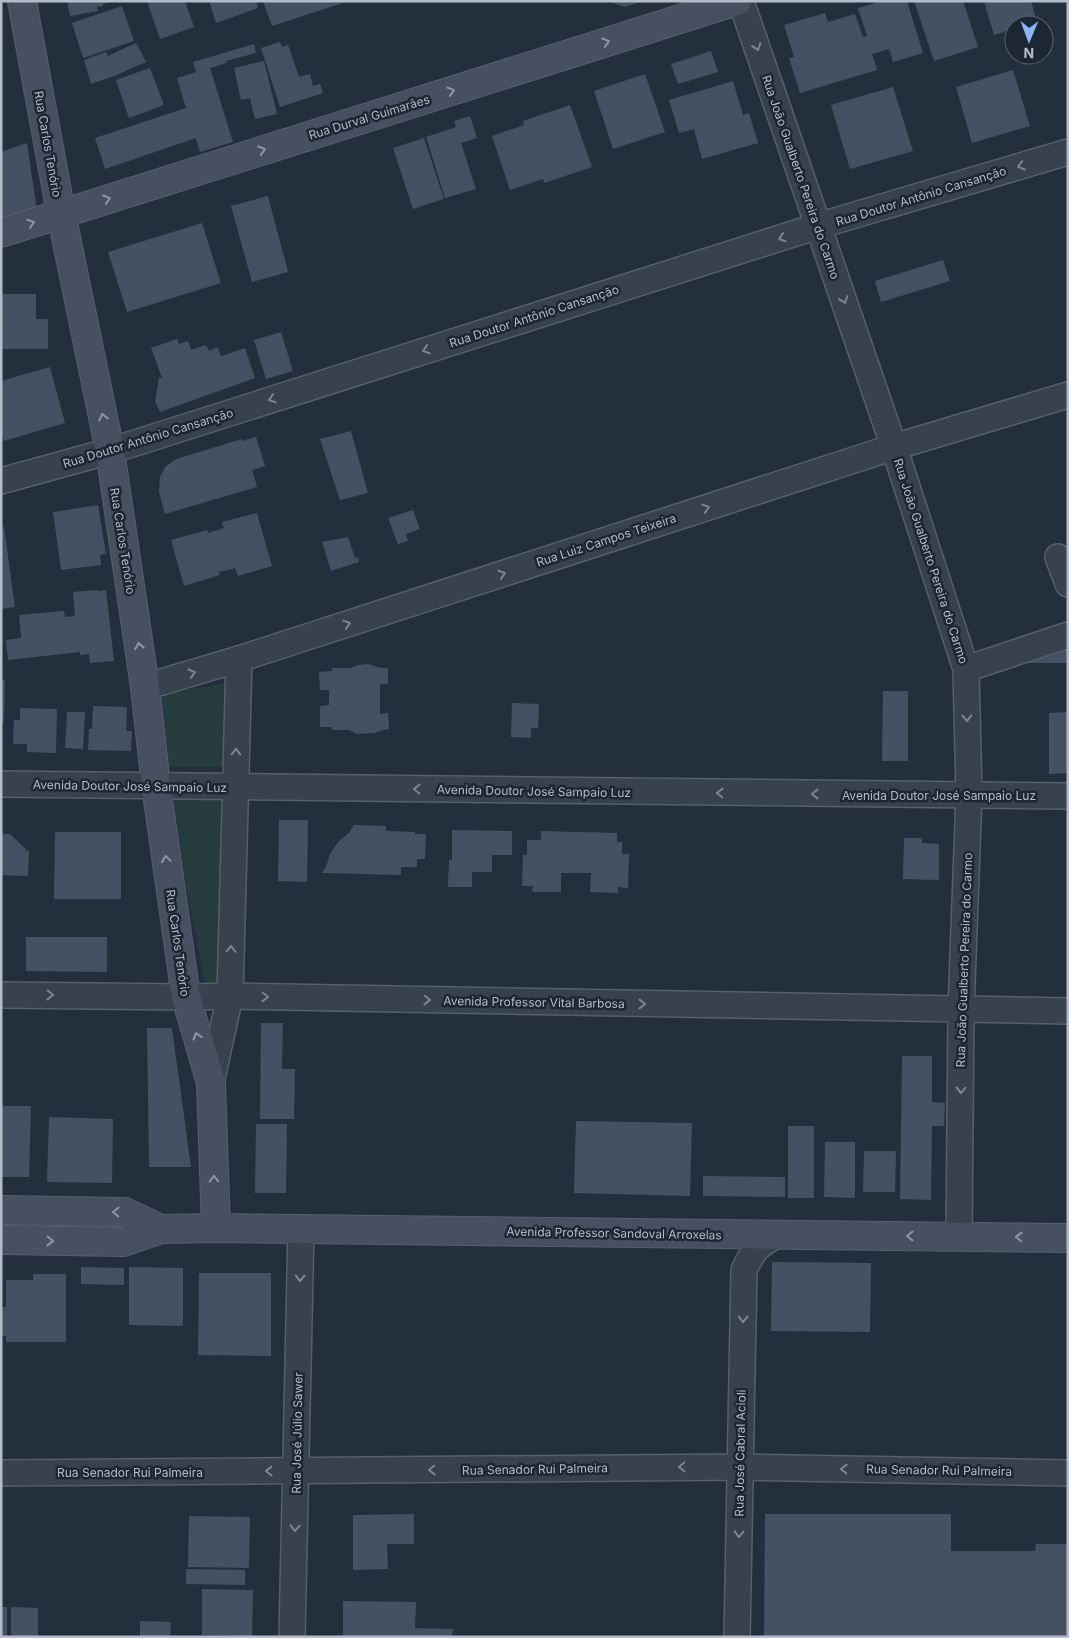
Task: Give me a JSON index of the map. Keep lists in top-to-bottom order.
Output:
{
  "streets": {
    "street": [
      "Rua Durval Guimarães",
      "Rua Carlos Tenório",
      "Rua João Gualberto Pereira do Carmo",
      "Rua Doutor Antônio Cansanção",
      "Rua Luiz Campos Teixeira",
      "Avenida Doutor José Sampaio Luz",
      "Avenida Professor Vital Barbosa",
      "Avenida Professor Sandoval Arroxelas",
      "Rua José Júlio Sawer",
      "Rua José Cabral Acioli",
      "Rua Senador Rui Palmeira"
    ]
  },
  "crossings": [
    ["Rua Durval Guimarães", "Rua Carlos Tenório"],
    ["Rua Durval Guimarães", "Rua João Gualberto Pereira do Carmo"],
    ["Rua Carlos Tenório", "Rua Doutor Antônio Cansanção"],
    ["Rua Carlos Tenório", "Rua Luiz Campos Teixeira"],
    ["Rua Carlos Tenório", "Avenida Doutor José Sampaio Luz"],
    ["Rua Carlos Tenório", "Avenida Professor Vital Barbosa"],
    ["Rua Carlos Tenório", "Avenida Professor Sandoval Arroxelas"],
    ["Rua João Gualberto Pereira do Carmo", "Rua Doutor Antônio Cansanção"],
    ["Rua João Gualberto Pereira do Carmo", "Rua Luiz Campos Teixeira"],
    ["Rua João Gualberto Pereira do Carmo", "Avenida Doutor José Sampaio Luz"],
    ["Rua João Gualberto Pereira do Carmo", "Avenida Professor Vital Barbosa"],
    ["Rua João Gualberto Pereira do Carmo", "Avenida Professor Sandoval Arroxelas"],
    ["Avenida Professor Sandoval Arroxelas", "Rua José Júlio Sawer"],
    ["Avenida Professor Sandoval Arroxelas", "Rua José Cabral Acioli"],
    ["Rua José Júlio Sawer", "Rua Senador Rui Palmeira"],
    ["Rua José Cabral Acioli", "Rua Senador Rui Palmeira"]
  ],
  "one_way": [
    "Rua Durval Guimarães",
    "Rua Carlos Tenório",
    "Rua João Gualberto Pereira do Carmo",
    "Rua Doutor Antônio Cansanção",
    "Rua Luiz Campos Teixeira",
    "Avenida Doutor José Sampaio Luz",
    "Avenida Professor Vital Barbosa",
    "Rua José Júlio Sawer",
    "Rua José Cabral Acioli",
    "Rua Senador Rui Palmeira"
  ],
  "north": "bottom"
}
